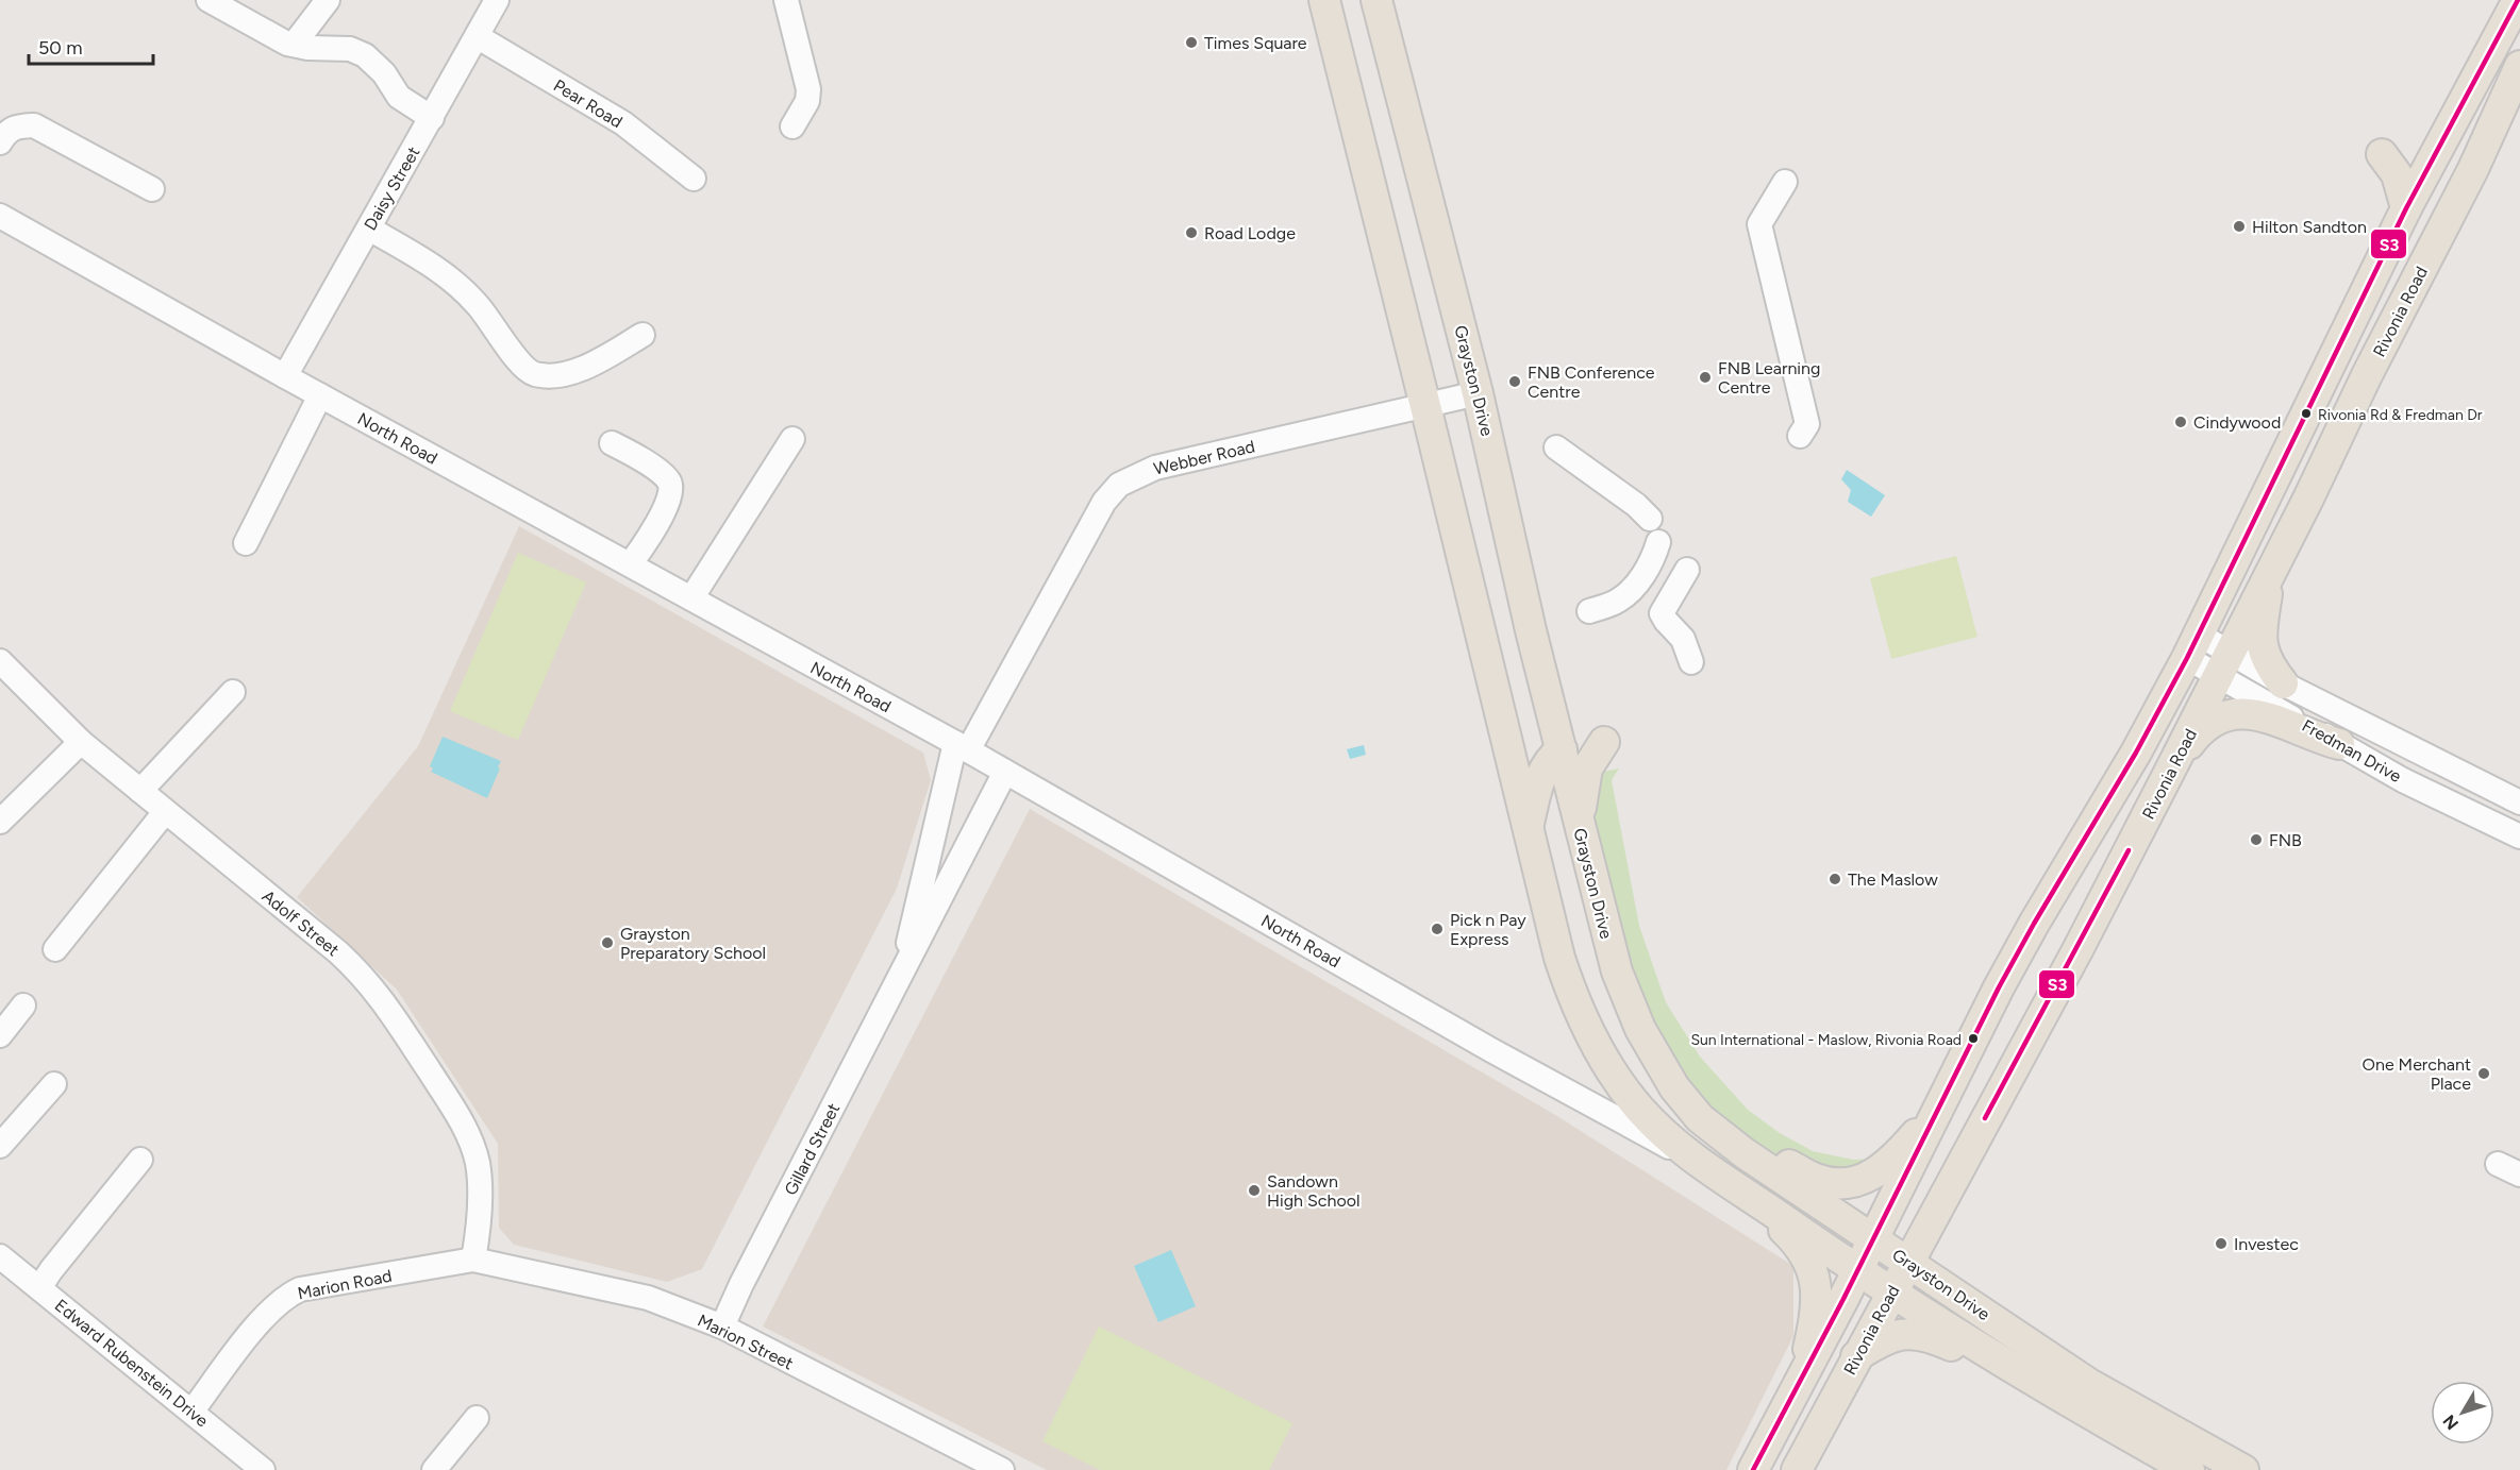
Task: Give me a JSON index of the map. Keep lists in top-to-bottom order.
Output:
{
  "streets": {
    "main road": ["Rivonia Road", "Grayston Drive"],
    "street": [
      "Pear Road",
      "Daisy Street",
      "North Road",
      "Webber Road",
      "Fredman Drive",
      "Adolf Street",
      "Gillard Street",
      "Marion Road",
      "Marion Street",
      "Edward Rubenstein Drive"
    ]
  },
  "crossings": [
    ["Pear Road", "Daisy Street"],
    ["Daisy Street", "North Road"],
    ["Rivonia Road", "Grayston Drive"],
    ["Rivonia Road", "Fredman Drive"],
    ["Grayston Drive", "North Road"],
    ["Grayston Drive", "Webber Road"],
    ["North Road", "Webber Road"],
    ["North Road", "Gillard Street"],
    ["Webber Road", "Gillard Street"],
    ["Adolf Street", "Marion Road"],
    ["Adolf Street", "Marion Street"],
    ["Gillard Street", "Marion Street"],
    ["Marion Road", "Marion Street"],
    ["Marion Road", "Edward Rubenstein Drive"]
  ],
  "places": [
    "Times Square",
    "Hilton Sandton",
    "Road Lodge",
    "FNB Learning Centre",
    "FNB Conference Centre",
    "Rivonia Rd & Fredman Dr",
    "Cindywood",
    "FNB",
    "The Maslow",
    "Pick n Pay Express",
    "Grayston Preparatory School",
    "Sun International - Maslow, Rivonia Road",
    "One Merchant Place",
    "Sandown High School",
    "Investec"
  ],
  "lines": ["transit line S3"],
  "scale_bar": "50 m",
  "north": "bottom left"
}
